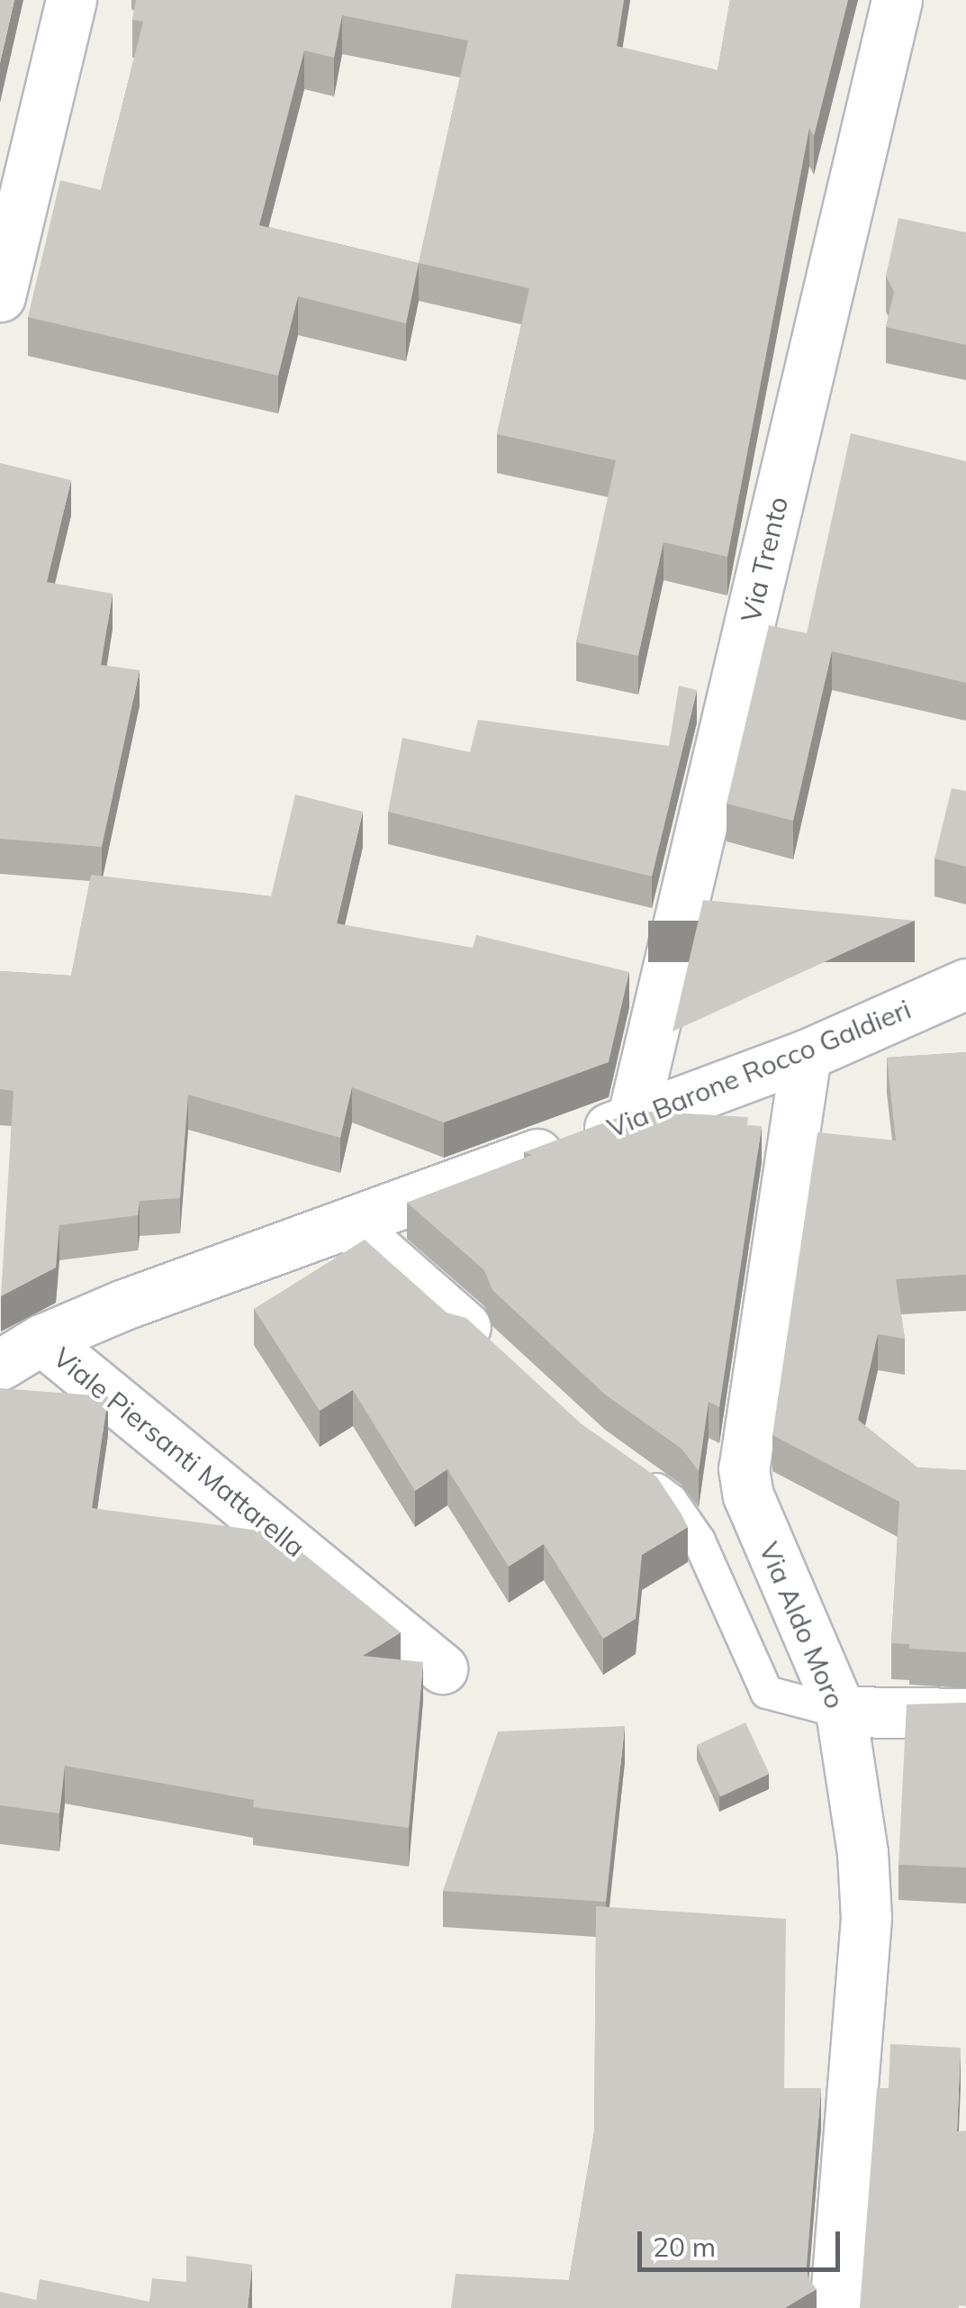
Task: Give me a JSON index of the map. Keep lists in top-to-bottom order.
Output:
{
  "streets": {
    "street": [
      "Via Trento",
      "Via Barone Rocco Galdieri",
      "Viale Piersanti Mattarella",
      "Via Aldo Moro"
    ]
  },
  "crossings": [
    ["Via Trento", "Via Barone Rocco Galdieri"],
    ["Via Barone Rocco Galdieri", "Viale Piersanti Mattarella"],
    ["Via Barone Rocco Galdieri", "Via Aldo Moro"]
  ],
  "scale_bar": "20 m"
}
